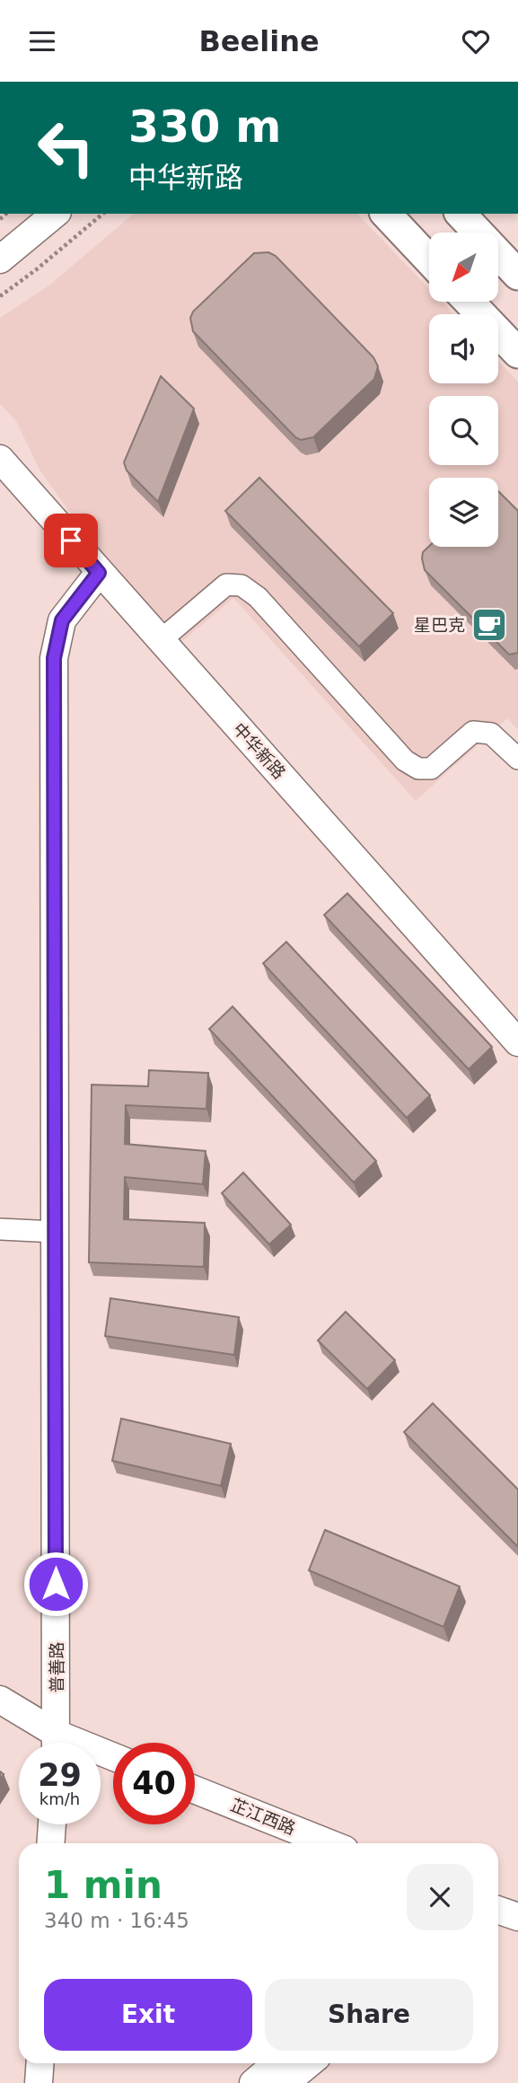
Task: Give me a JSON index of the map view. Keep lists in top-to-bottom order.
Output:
{
  "streets": {
    "street": ["中华新路", "普善路", "芷江西路"]
  },
  "crossings": [
    ["中华新路", "普善路"]
  ],
  "places": {
    "cafe": ["星巴克"]
  },
  "north": "bottom left",
  "page": {
    "header": "Beeline",
    "turn": ["330 m", "中华新路"],
    "speed": "29 km/h",
    "limit": "40",
    "heading": ["1 min", "340 m · 16:45"],
    "buttons": ["Exit", "Share"]
  }
}
